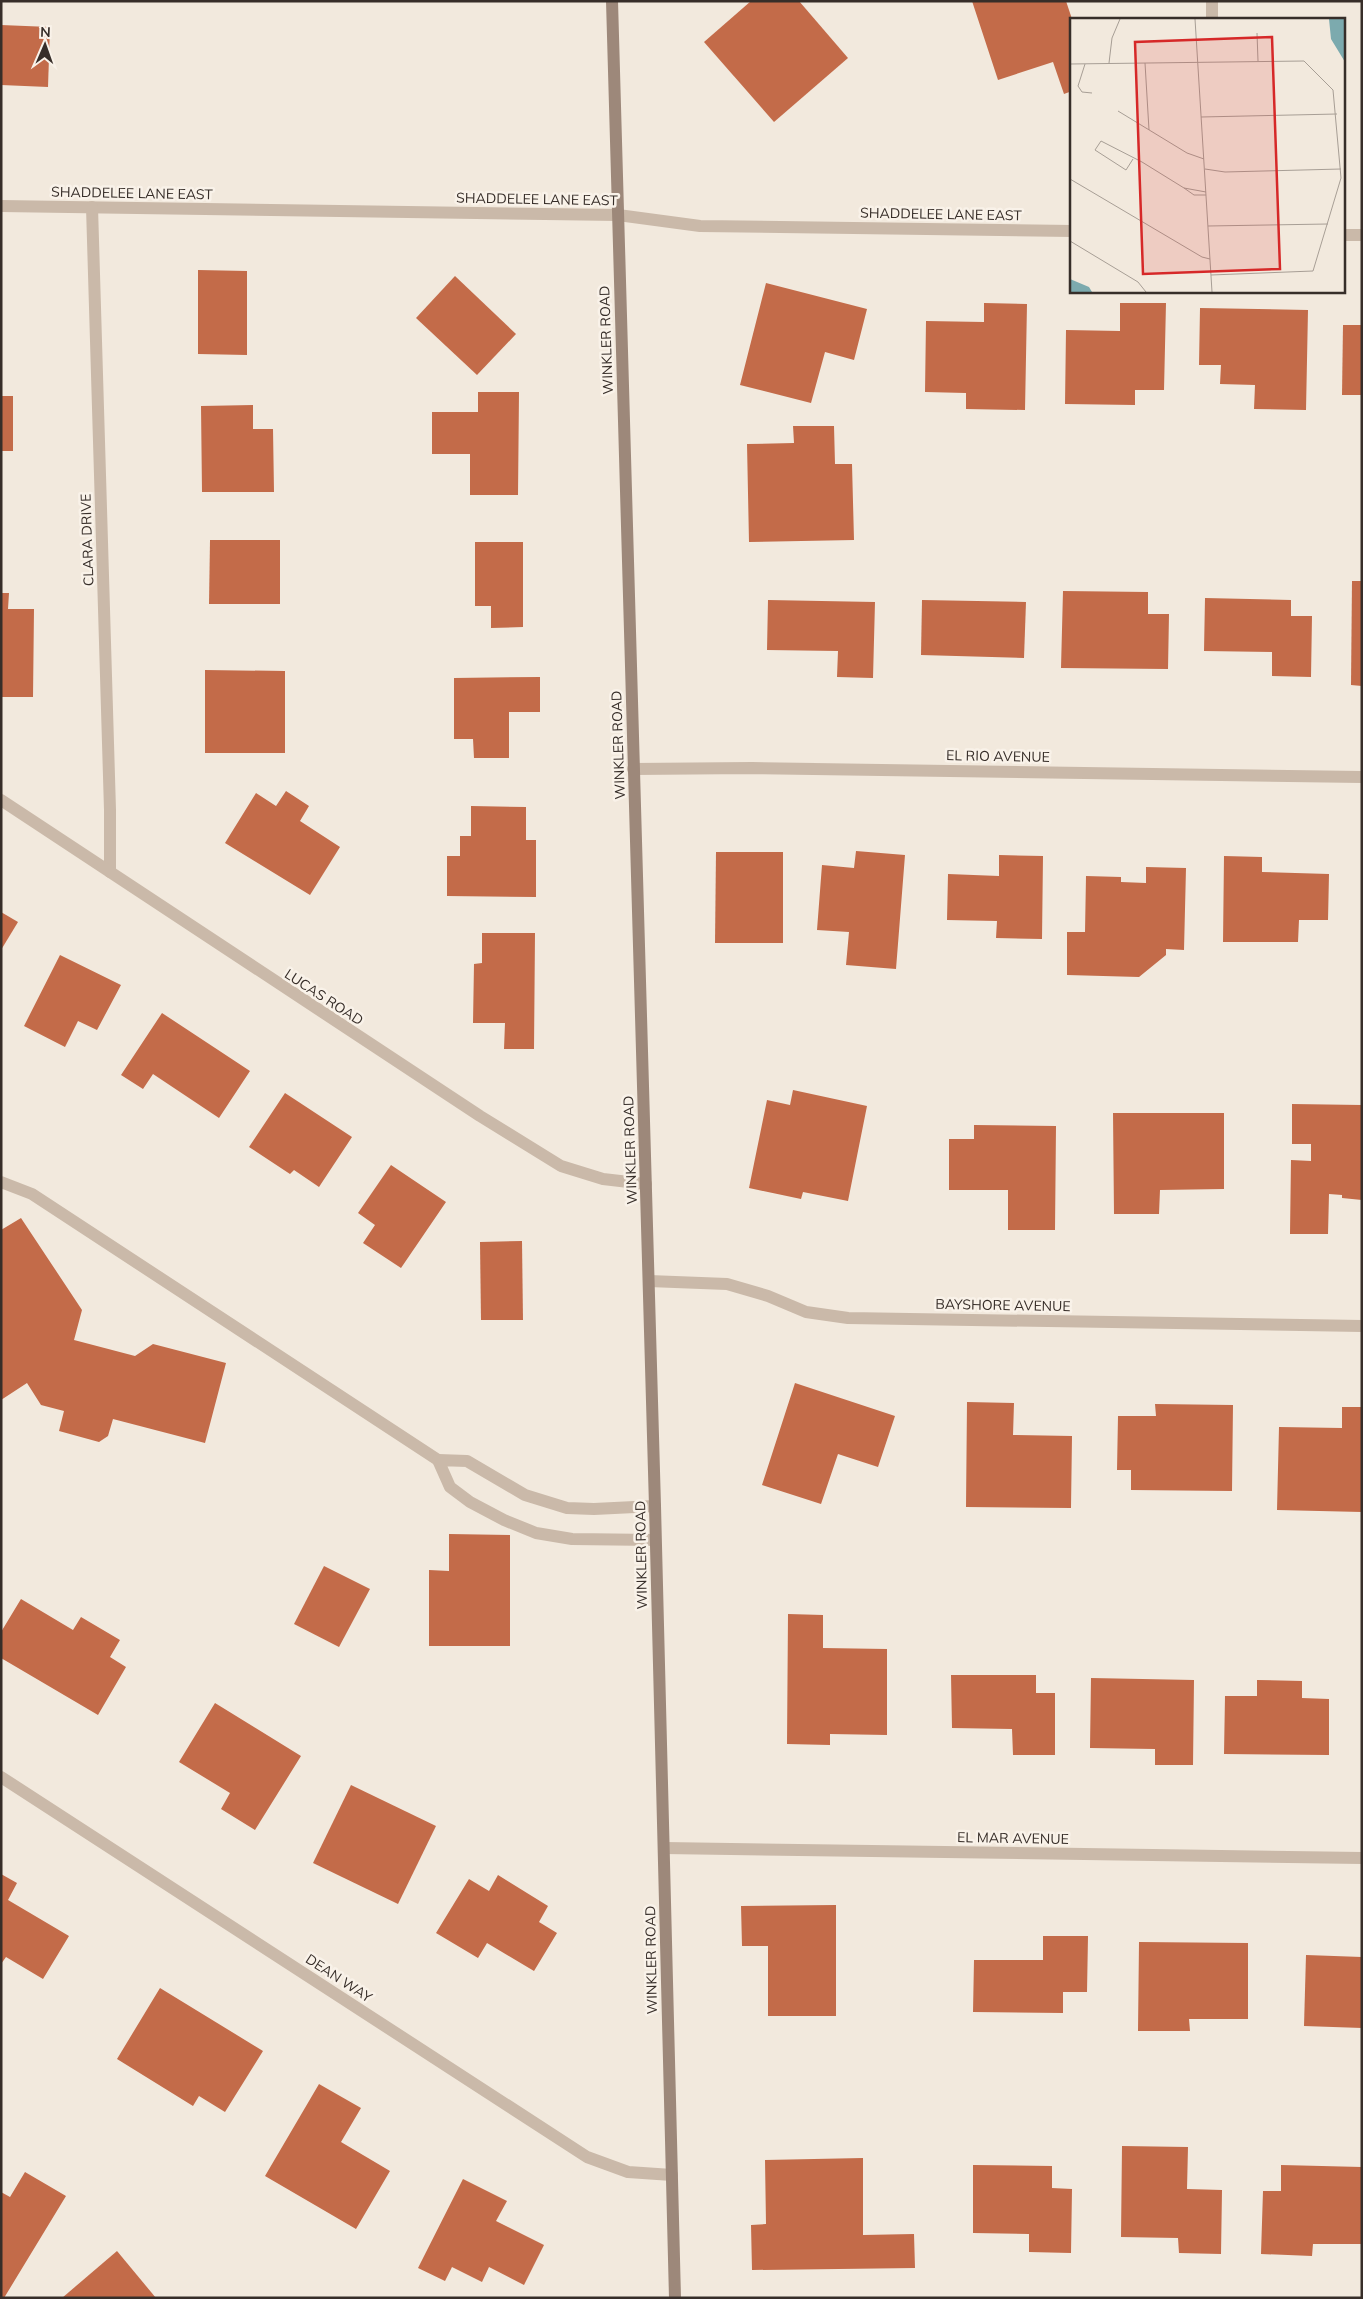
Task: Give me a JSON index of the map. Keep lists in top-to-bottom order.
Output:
{
  "streets": {
    "street": [
      "SHADDELEE LANE EAST",
      "WINKLER ROAD",
      "CLARA DRIVE",
      "EL RIO AVENUE",
      "LUCAS ROAD",
      "BAYSHORE AVENUE",
      "EL MAR AVENUE",
      "DEAN WAY"
    ]
  },
  "crossings": [
    ["SHADDELEE LANE EAST", "WINKLER ROAD"],
    ["SHADDELEE LANE EAST", "CLARA DRIVE"],
    ["WINKLER ROAD", "EL RIO AVENUE"],
    ["WINKLER ROAD", "LUCAS ROAD"],
    ["WINKLER ROAD", "BAYSHORE AVENUE"],
    ["WINKLER ROAD", "EL MAR AVENUE"],
    ["WINKLER ROAD", "DEAN WAY"],
    ["CLARA DRIVE", "LUCAS ROAD"]
  ],
  "north": "top"
}
